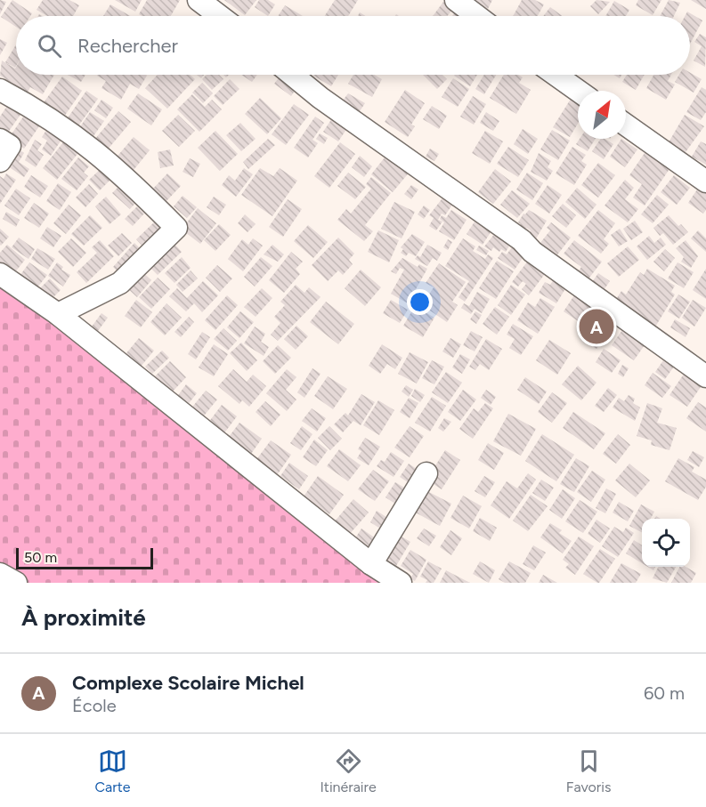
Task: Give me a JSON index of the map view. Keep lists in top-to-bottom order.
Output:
{
  "scale_bar": "50 m",
  "north": "top right",
  "page": {
    "search": "Rechercher",
    "pins": "A",
    "scale": "50 m",
    "heading": "À proximité",
    "list": [
      {
        "mark": "A",
        "name": "Complexe Scolaire Michel",
        "note": "École",
        "value": "60 m"
      }
    ],
    "nav": ["Carte", "Itinéraire", "Favoris"]
  }
}
